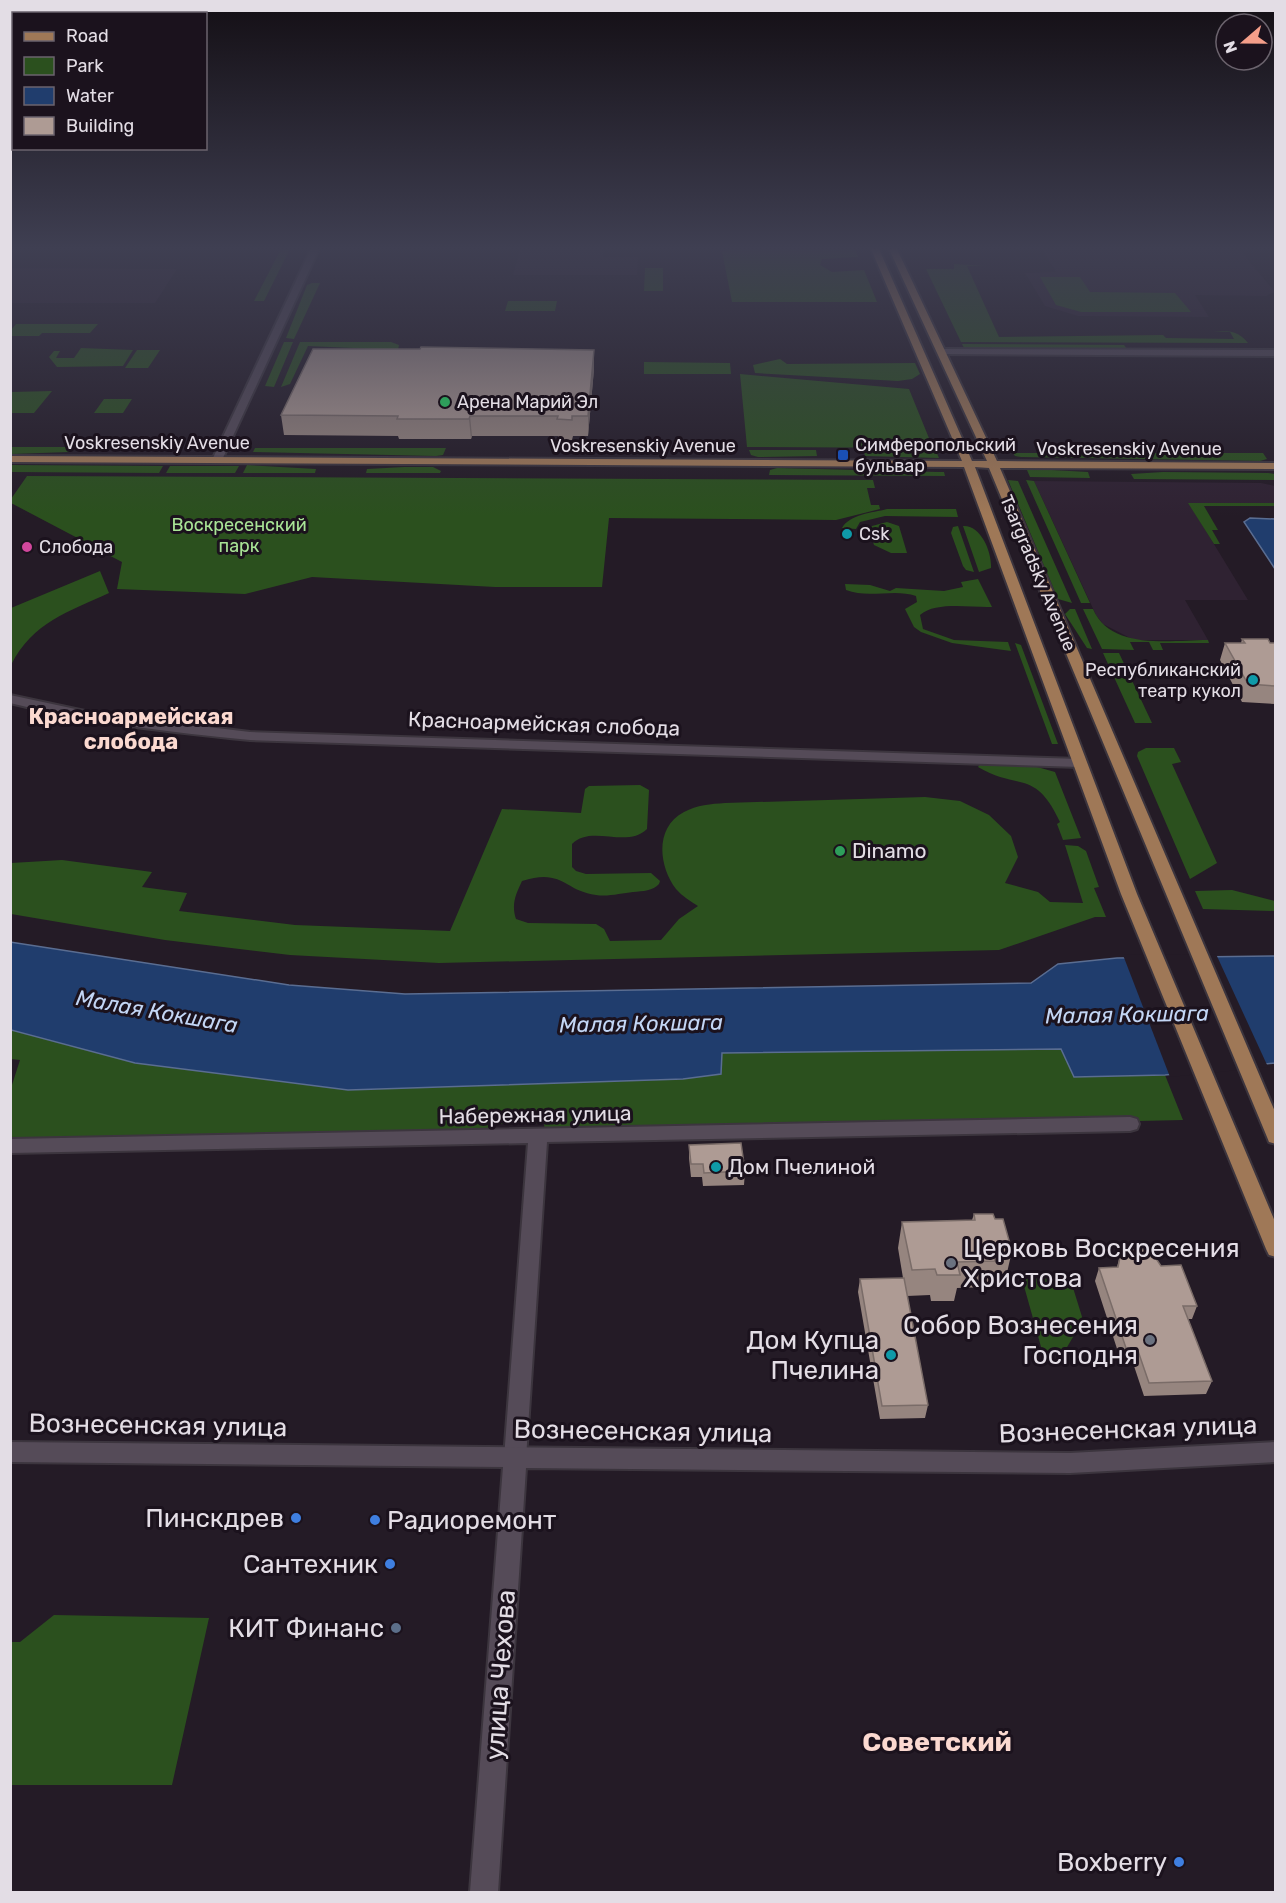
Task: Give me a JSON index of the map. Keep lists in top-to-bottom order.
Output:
{
  "streets": {
    "main road": ["Voskresenskiy Avenue", "Tsargradsky Avenue"],
    "street": [
      "Красноармейская слобода",
      "Набережная улица",
      "Вознесенская улица",
      "улица Чехова"
    ]
  },
  "crossings": [
    ["Voskresenskiy Avenue", "Tsargradsky Avenue"],
    ["Tsargradsky Avenue", "Красноармейская слобода"],
    ["Набережная улица", "улица Чехова"],
    ["Вознесенская улица", "улица Чехова"]
  ],
  "districts": ["Красноармейская слобода", "Советский"],
  "water": ["Малая Кокшага"],
  "parks": ["Воскресенский парк"],
  "places": {
    "other": [
      "Арена Марий Эл",
      "Csk",
      "Слобода",
      "Республиканский театр кукол",
      "Dinamo",
      "Дом Пчелиной",
      "Церковь Воскресения Христова",
      "Собор Вознесения Господня",
      "Дом Купца Пчелина",
      "Пинскдрев",
      "Радиоремонт",
      "Сантехник",
      "КИТ Финанс",
      "Boxberry"
    ],
    "transit": ["Симферопольский бульвар"]
  },
  "legend": [
    "Road",
    "Park",
    "Water",
    "Building"
  ],
  "north": "left"
}
